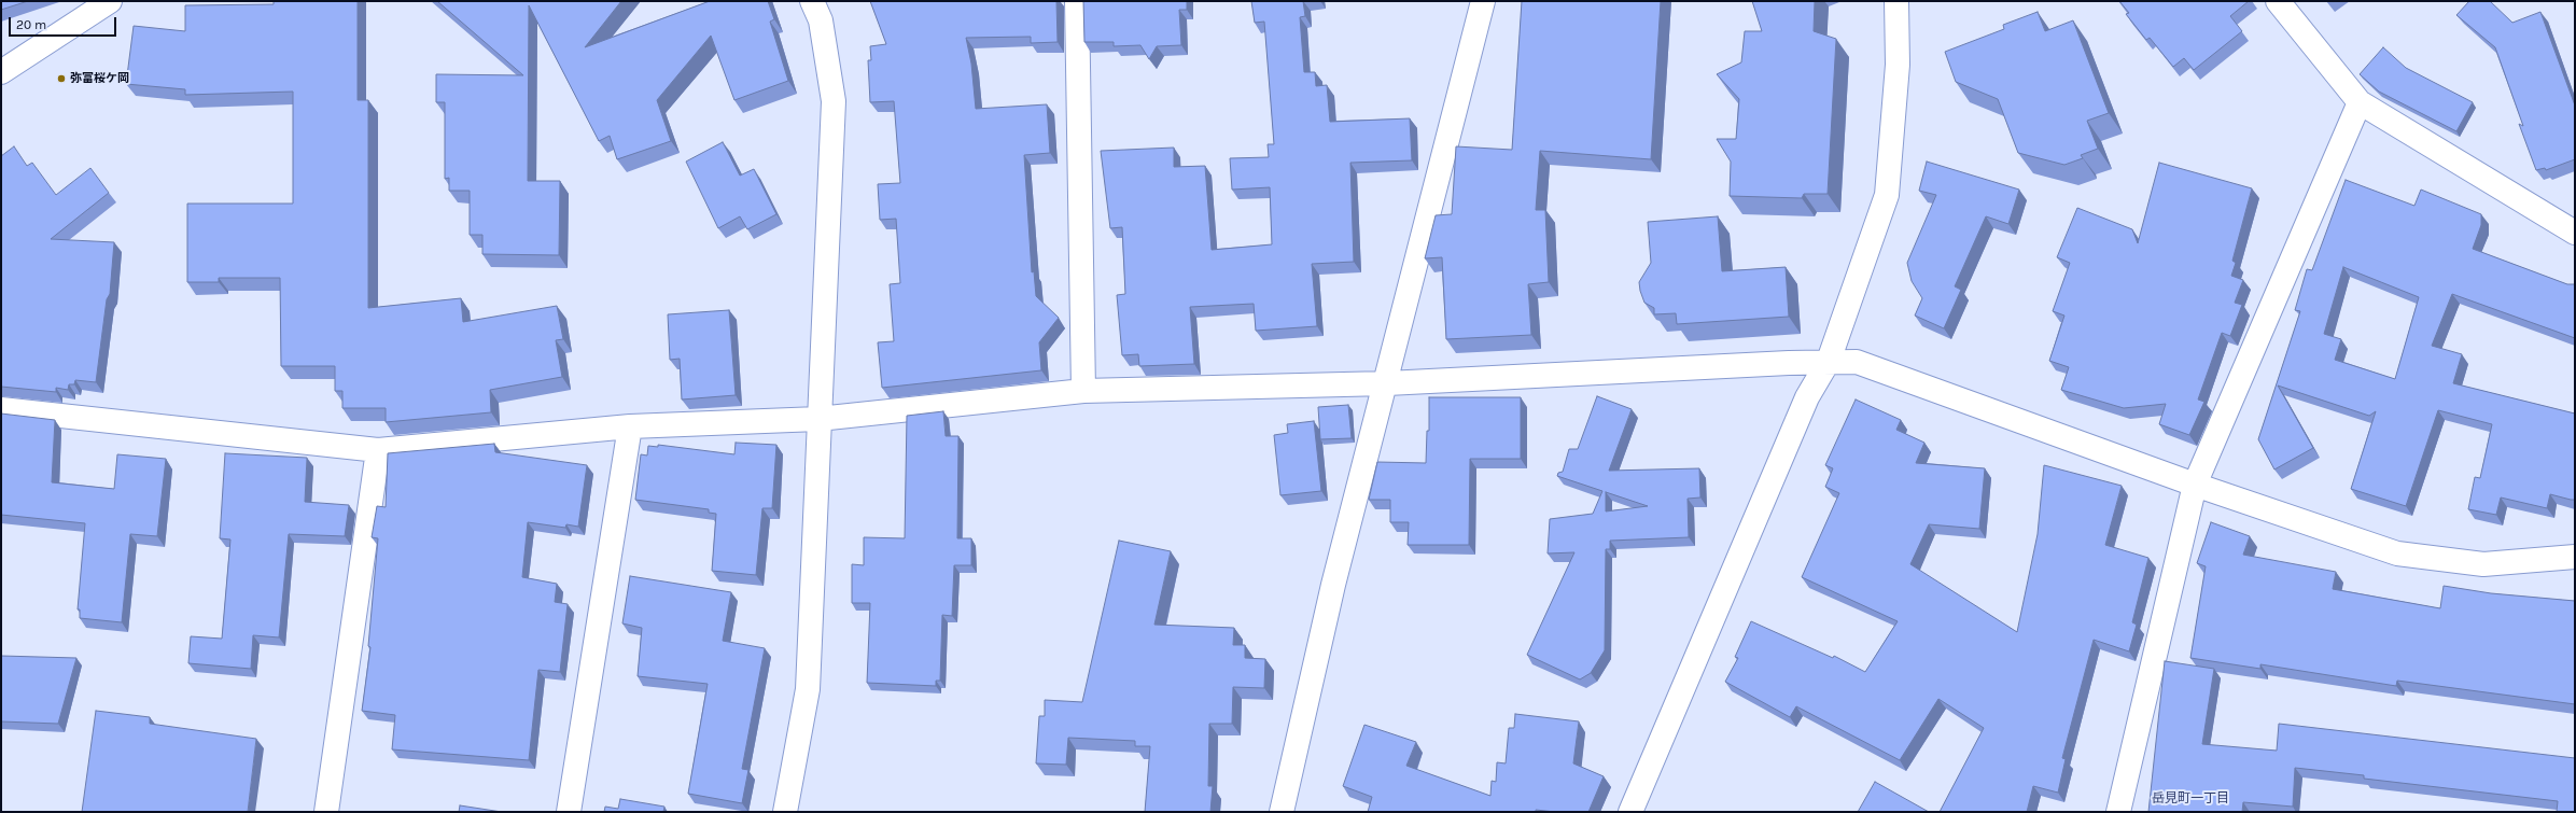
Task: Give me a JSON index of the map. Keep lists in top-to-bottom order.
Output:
{
  "districts": ["岳見町一丁目"],
  "places": ["弥富桜ケ岡"],
  "scale_bar": "20 m"
}
